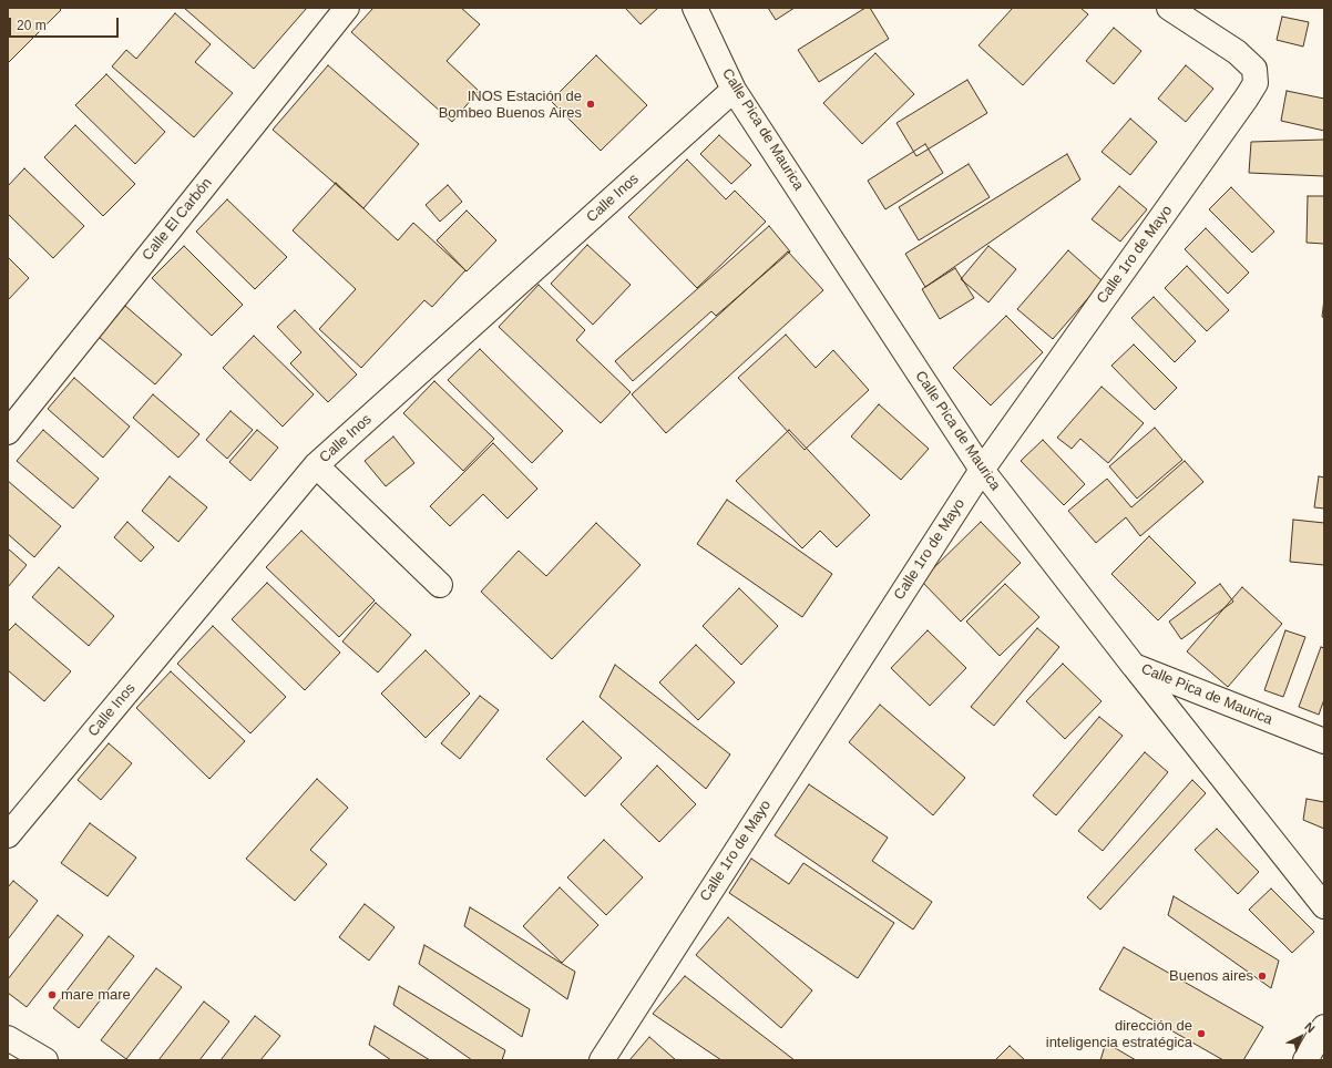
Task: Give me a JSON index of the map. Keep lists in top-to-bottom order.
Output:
{
  "streets": {
    "street": [
      "Calle Pica de Maurica",
      "Calle Inos",
      "Calle El Carbón",
      "Calle 1ro de Mayo"
    ]
  },
  "crossings": [
    ["Calle Pica de Maurica", "Calle Inos"],
    ["Calle Pica de Maurica", "Calle 1ro de Mayo"]
  ],
  "places": [
    "INOS Estación de Bombeo Buenos Aires",
    "Buenos aires",
    "mare mare",
    "dirección de inteligencia estratégica"
  ],
  "scale_bar": "20 m",
  "north": "top right"
}
